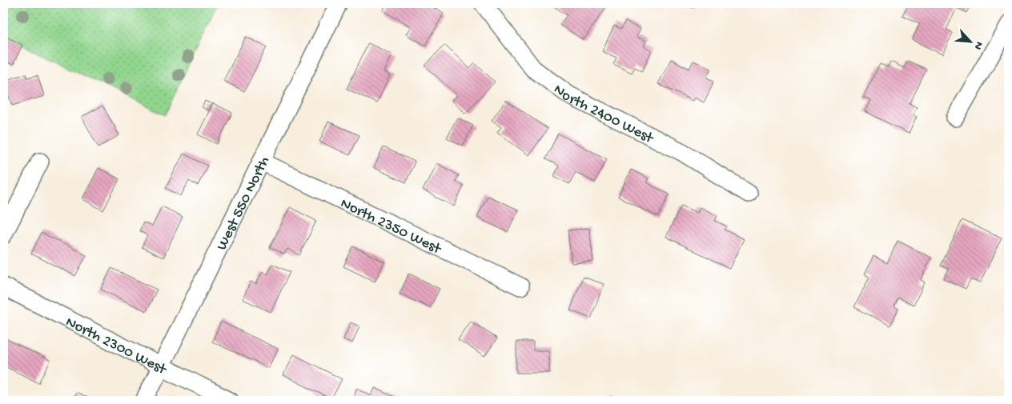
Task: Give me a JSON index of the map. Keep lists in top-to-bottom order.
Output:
{
  "streets": {
    "street": [
      "North 2400 West",
      "West 550 North",
      "North 2350 West",
      "North 2300 West"
    ]
  },
  "crossings": [
    ["West 550 North", "North 2350 West"],
    ["West 550 North", "North 2300 West"]
  ],
  "north": "bottom right"
}
